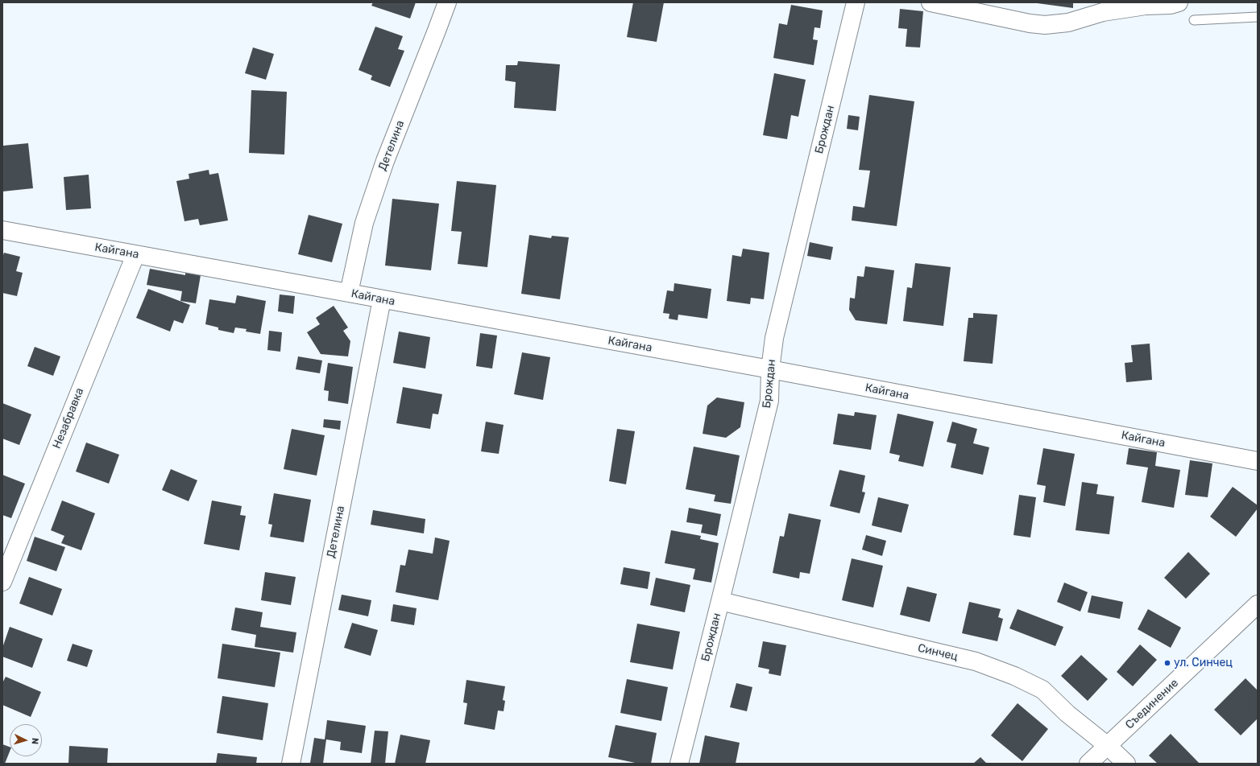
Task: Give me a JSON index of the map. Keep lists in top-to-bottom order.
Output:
{
  "streets": {
    "street": [
      "Брождан",
      "Детелина",
      "Кайгана",
      "Незабравка",
      "Синчец",
      "Съединение"
    ]
  },
  "crossings": [
    ["Брождан", "Кайгана"],
    ["Брождан", "Синчец"],
    ["Детелина", "Кайгана"],
    ["Кайгана", "Незабравка"],
    ["Синчец", "Съединение"]
  ],
  "places": ["ул. Синчец"],
  "north": "right"
}
